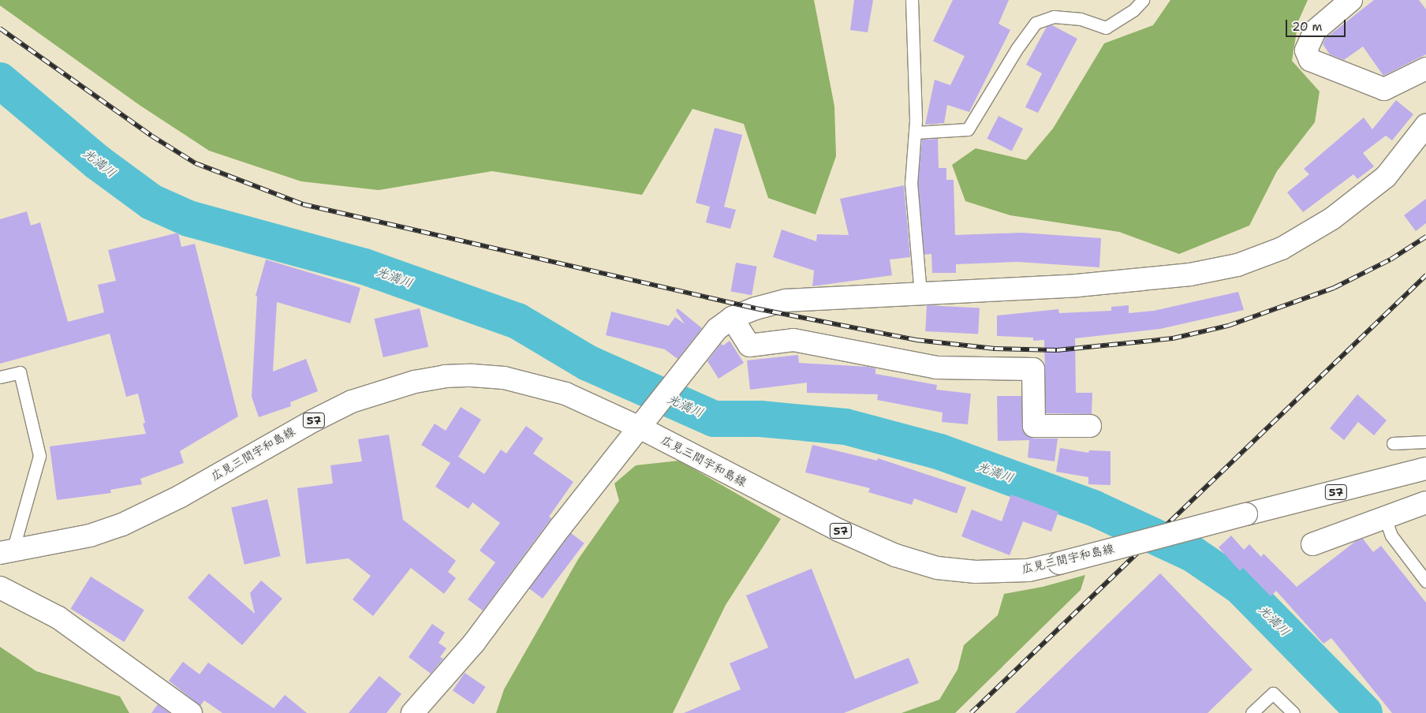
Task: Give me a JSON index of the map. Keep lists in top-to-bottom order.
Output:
{
  "streets": {
    "street": ["57", "広見三間宇和島線"]
  },
  "water": ["光満川"],
  "scale_bar": "20 m"
}
